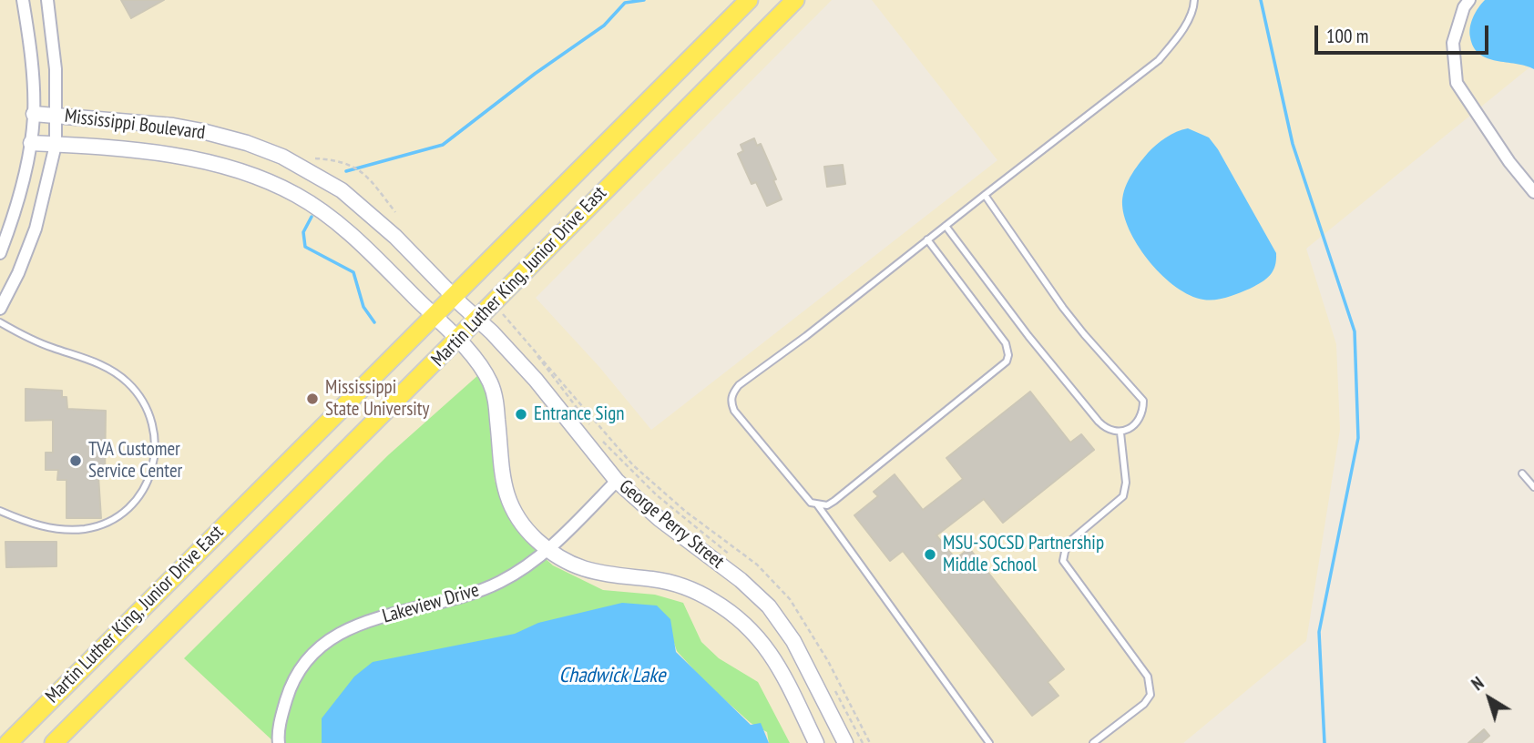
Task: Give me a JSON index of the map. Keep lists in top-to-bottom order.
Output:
{
  "streets": {
    "main road": ["Martin Luther King, Junior Drive East"],
    "street": ["Mississippi Boulevard", "George Perry Street", "Lakeview Drive"]
  },
  "crossings": [
    ["Mississippi Boulevard", "Martin Luther King, Junior Drive East"],
    ["Mississippi Boulevard", "George Perry Street"],
    ["Martin Luther King, Junior Drive East", "George Perry Street"],
    ["George Perry Street", "Lakeview Drive"]
  ],
  "water": ["Chadwick Lake"],
  "places": [
    "Mississippi State University",
    "Entrance Sign",
    "TVA Customer Service Center",
    "MSU-SOCSD Partnership Middle School"
  ],
  "scale_bar": "100 m",
  "north": "top left"
}
